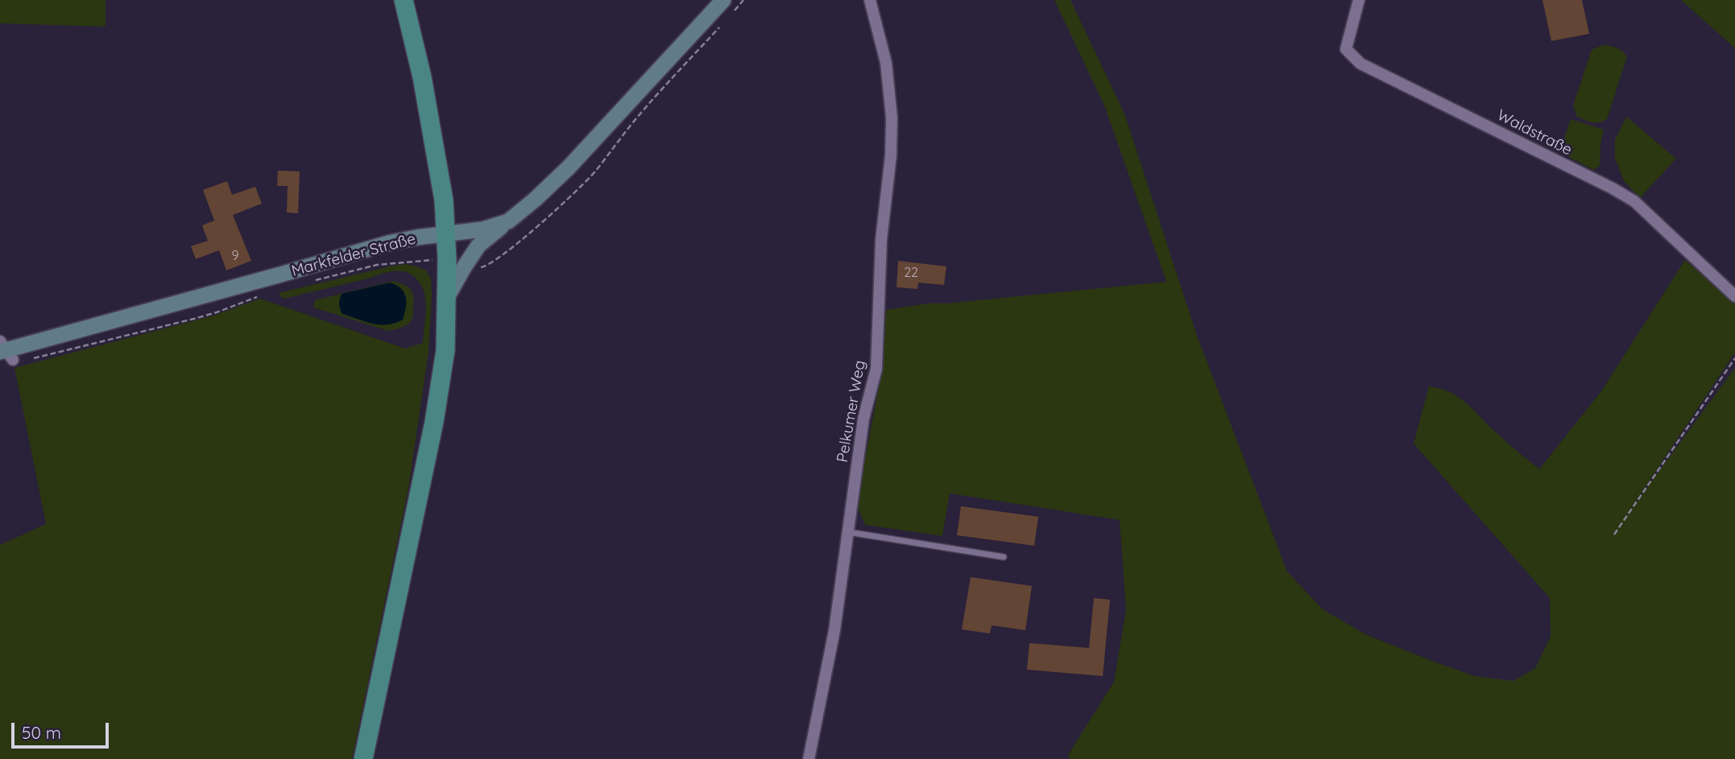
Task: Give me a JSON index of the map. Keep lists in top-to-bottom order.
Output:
{
  "streets": {
    "street": ["Waldstraße", "Markfelder Straße", "Pelkumer Weg"]
  },
  "house_numbers": ["9", "22"],
  "scale_bar": "50 m"
}
